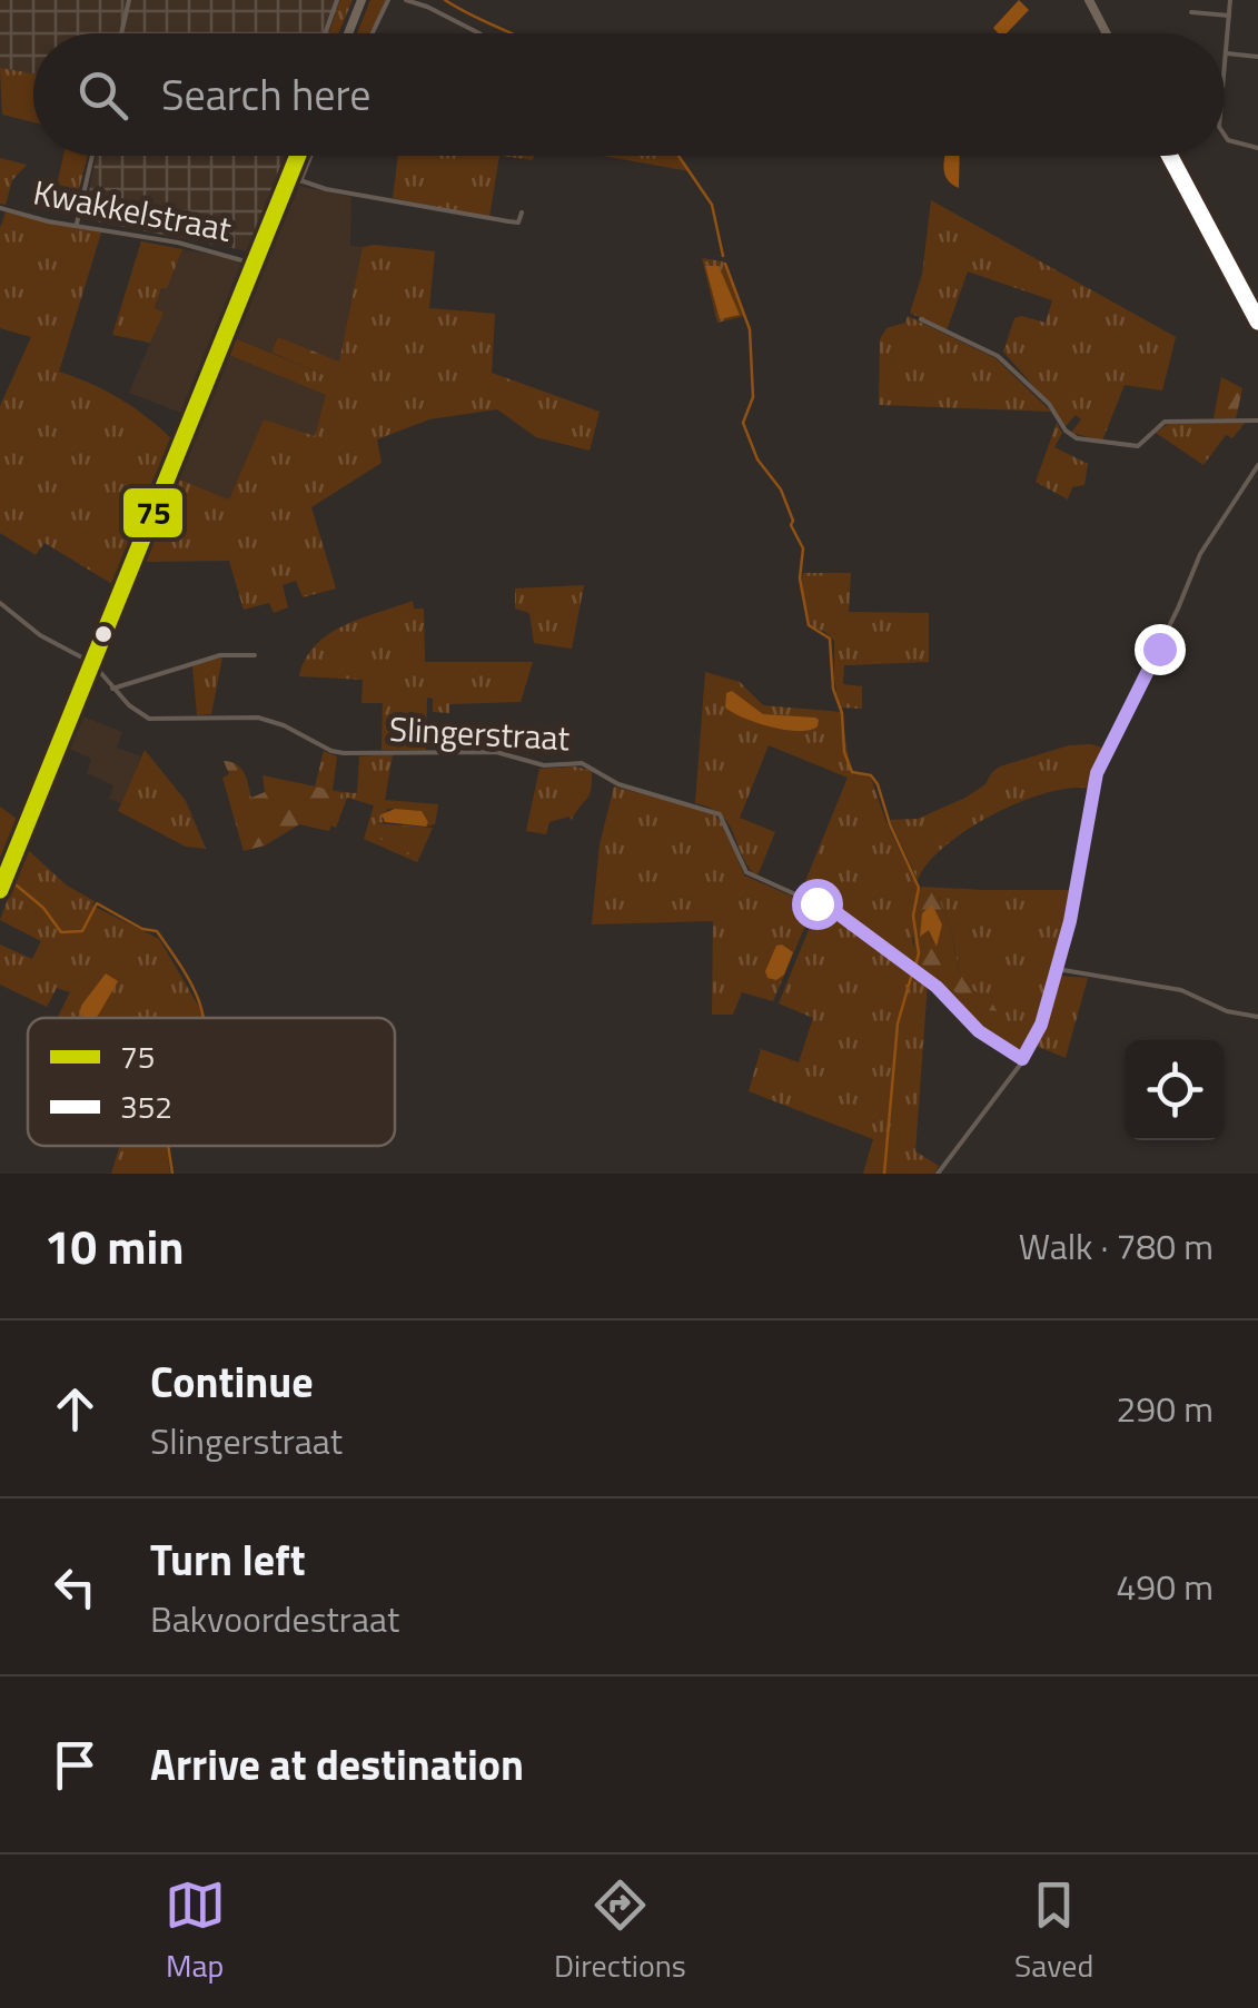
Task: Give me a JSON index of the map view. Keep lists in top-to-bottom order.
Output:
{
  "streets": {
    "street": ["Kwakkelstraat", "Slingerstraat"]
  },
  "lines": ["transit line 75", "transit line 352"],
  "legend": ["75", "352"],
  "page": {
    "search": "Search here",
    "heading": ["10 min", "Walk · 780 m"],
    "list": [
      ["Continue", "Slingerstraat", "290 m"],
      ["Turn left", "Bakvoordestraat", "490 m"],
      "Arrive at destination"
    ],
    "nav": ["Map", "Directions", "Saved"]
  }
}
